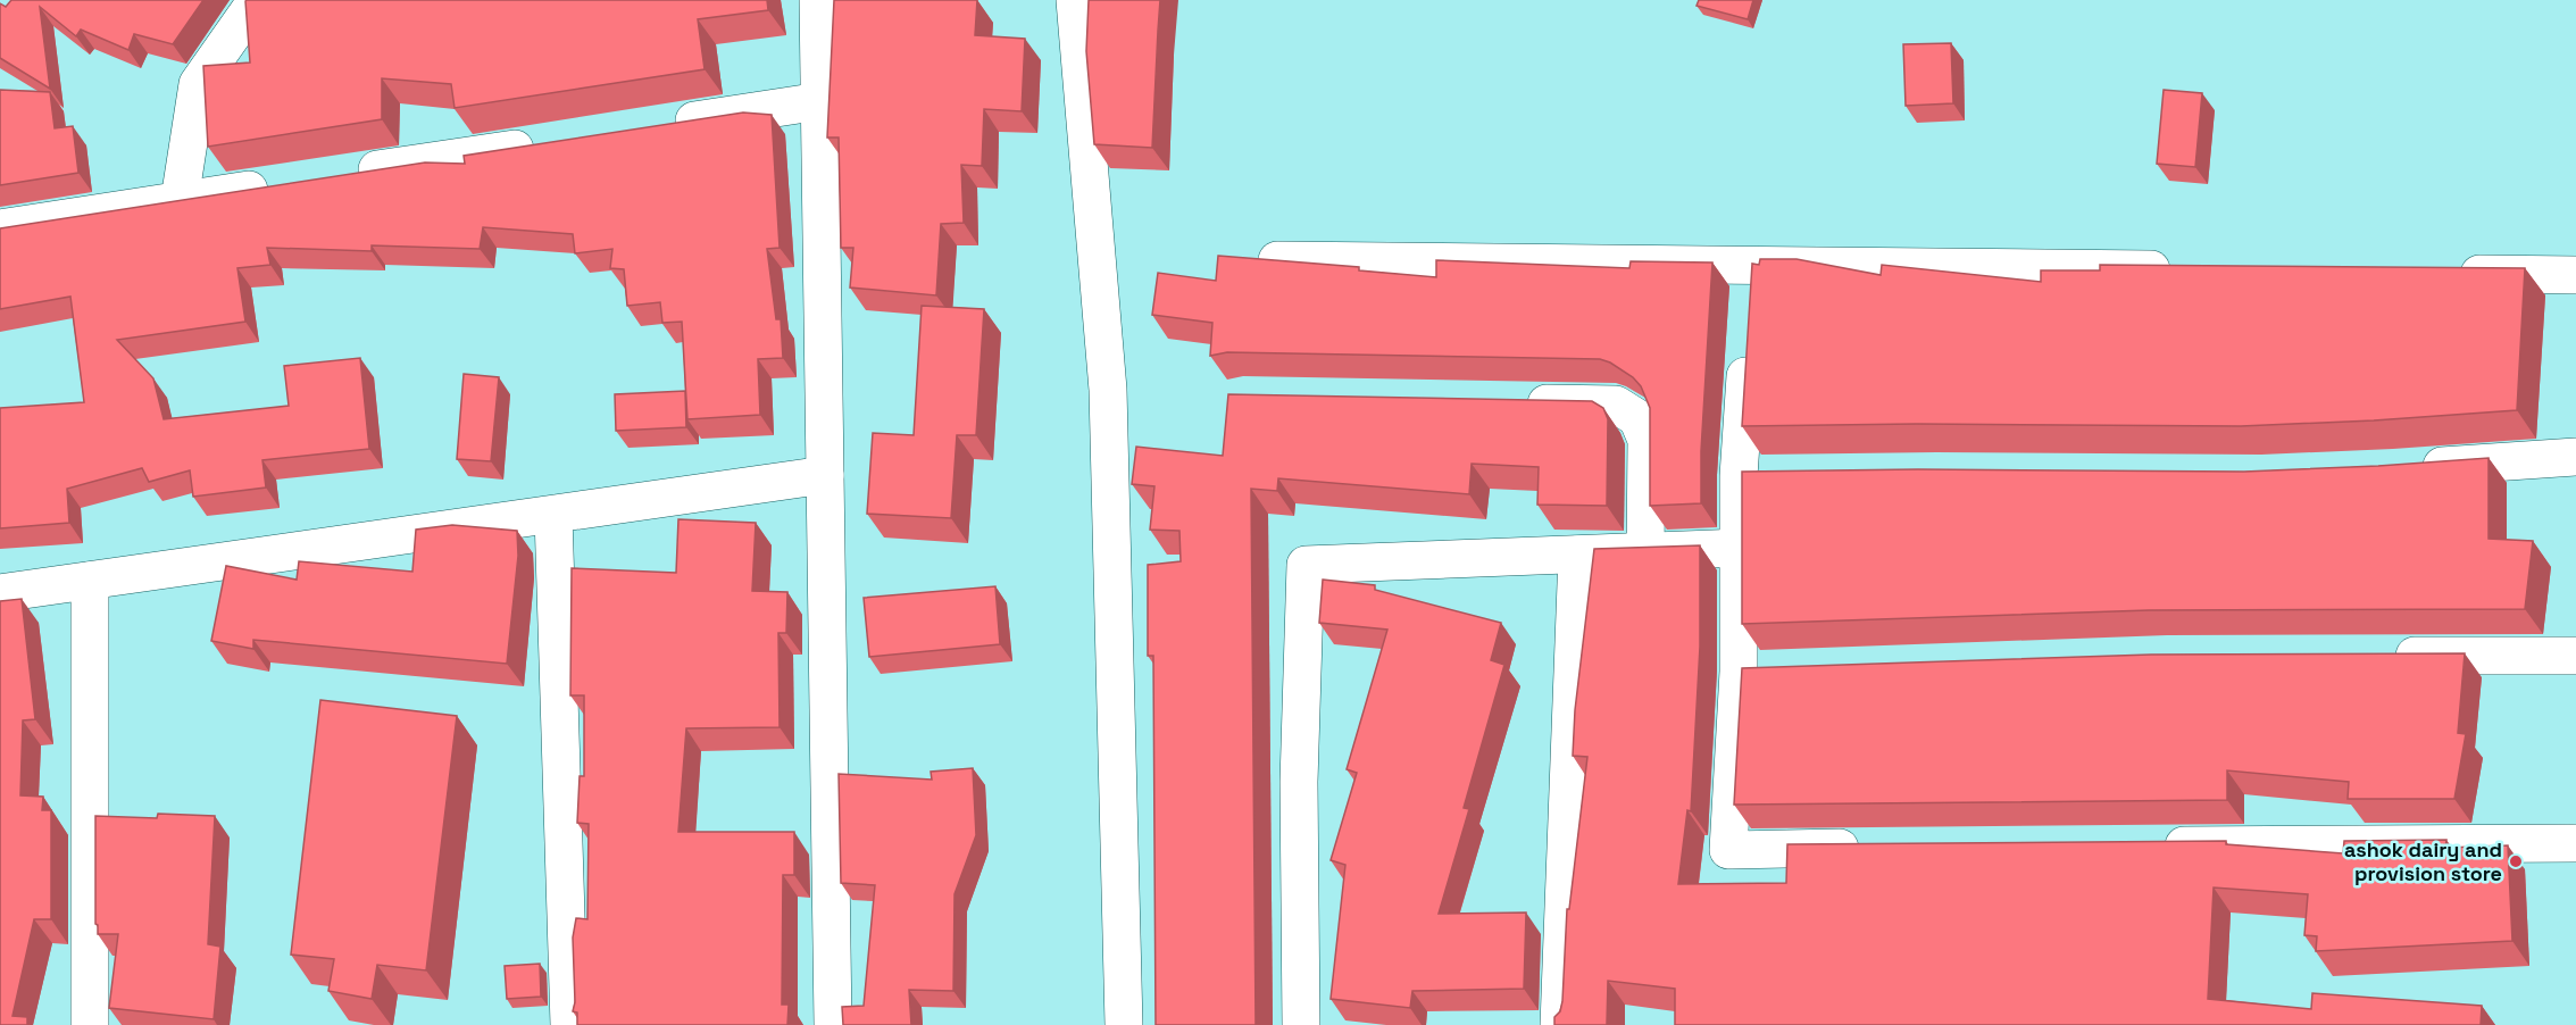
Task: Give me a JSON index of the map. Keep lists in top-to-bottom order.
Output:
{
  "places": ["ashok dairy and provision store"]
}
